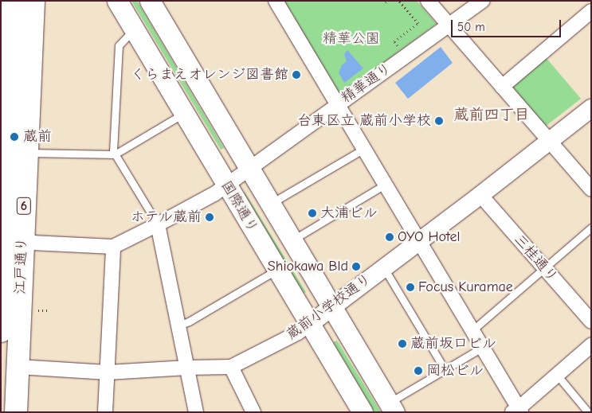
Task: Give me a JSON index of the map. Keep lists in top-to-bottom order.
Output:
{
  "streets": {
    "highway": ["6", "江戸通り"],
    "main road": ["国際通り"],
    "street": ["精華通り", "三桂通り", "蔵前小学校通り"]
  },
  "crossings": [
    ["精華通り", "国際通り"],
    ["国際通り", "蔵前小学校通り"],
    ["三桂通り", "蔵前小学校通り"],
    ["江戸通り", "蔵前小学校通り"]
  ],
  "districts": ["蔵前四丁目"],
  "parks": ["精華公園"],
  "places": [
    "くらまえオレンジ図書館",
    "台東区立 蔵前小学校",
    "蔵前",
    "大浦ビル",
    "ホテル蔵前",
    "OYO Hotel",
    "Shiokawa Bld",
    "Focus Kuramae",
    "蔵前坂口ビル",
    "岡松ビル"
  ],
  "scale_bar": "50 m"
}
